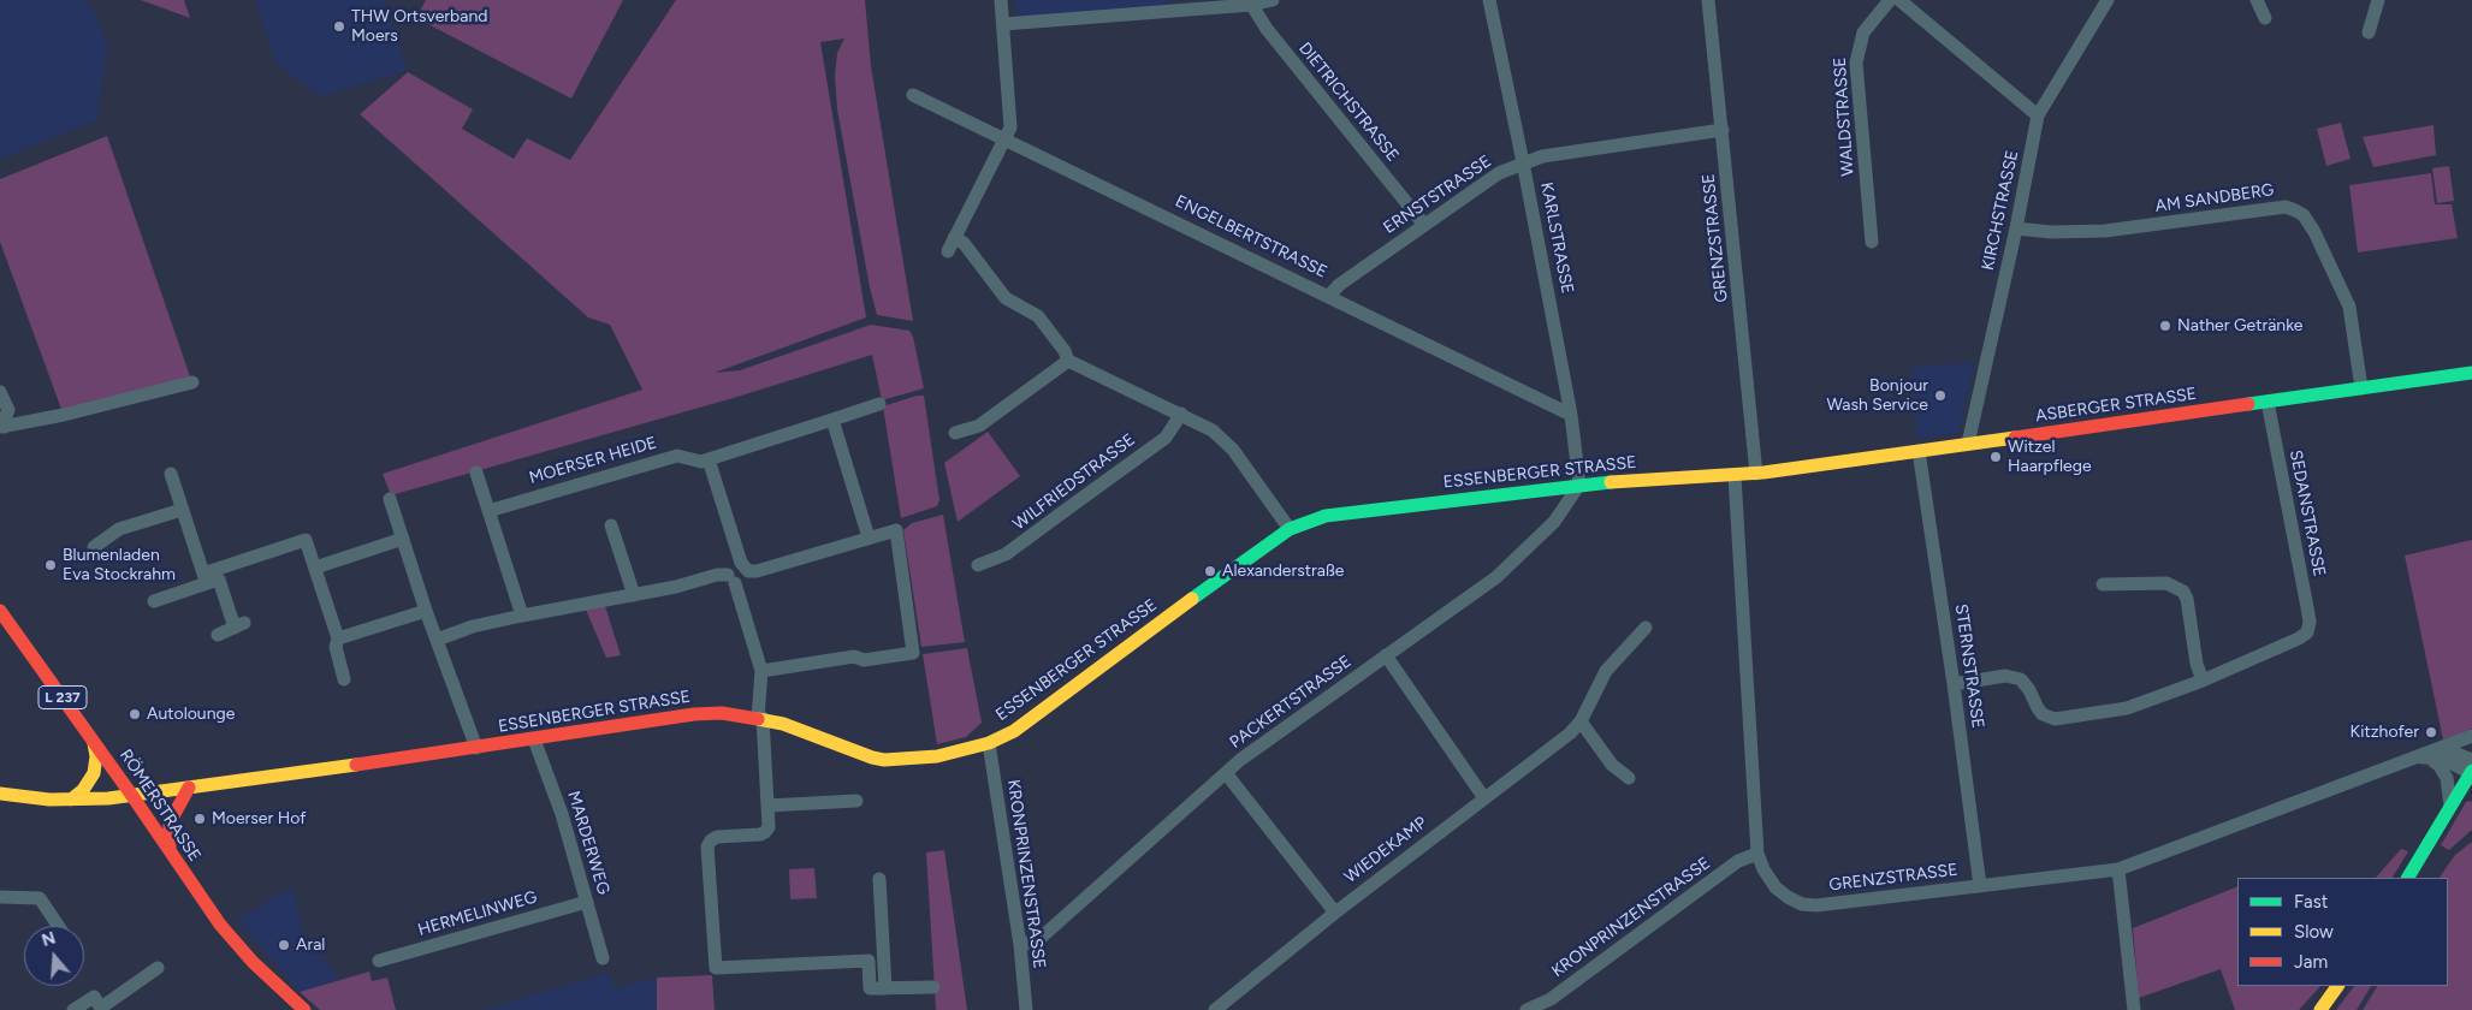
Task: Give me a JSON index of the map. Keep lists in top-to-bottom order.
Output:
{
  "streets": {
    "street": [
      "DIETRICHSTRASSE",
      "WALDSTRASSE",
      "ERNSTSTRASSE",
      "AM SANDBERG",
      "KIRCHSTRASSE",
      "ENGELBERTSTRASSE",
      "KARLSTRASSE",
      "GRENZSTRASSE",
      "ASBERGER STRASSE",
      "MOERSER HEIDE",
      "ESSENBERGER STRASSE",
      "WILFRIEDSTRASSE",
      "SEDANSTRASSE",
      "STERNSTRASSE",
      "L 237",
      "PACKERTSTRASSE",
      "RÖMERSTRASSE",
      "MARDERWEG",
      "WIEDEKAMP",
      "KRONPRINZENSTRASSE",
      "HERMELINWEG"
    ]
  },
  "crossings": [
    ["DIETRICHSTRASSE", "ERNSTSTRASSE"],
    ["ERNSTSTRASSE", "ENGELBERTSTRASSE"],
    ["ERNSTSTRASSE", "KARLSTRASSE"],
    ["ERNSTSTRASSE", "GRENZSTRASSE"],
    ["AM SANDBERG", "KIRCHSTRASSE"],
    ["AM SANDBERG", "ASBERGER STRASSE"],
    ["KIRCHSTRASSE", "ASBERGER STRASSE"],
    ["ENGELBERTSTRASSE", "KARLSTRASSE"],
    ["KARLSTRASSE", "ESSENBERGER STRASSE"],
    ["KARLSTRASSE", "PACKERTSTRASSE"],
    ["GRENZSTRASSE", "ASBERGER STRASSE"],
    ["GRENZSTRASSE", "ESSENBERGER STRASSE"],
    ["GRENZSTRASSE", "STERNSTRASSE"],
    ["GRENZSTRASSE", "KRONPRINZENSTRASSE"],
    ["ASBERGER STRASSE", "ESSENBERGER STRASSE"],
    ["ASBERGER STRASSE", "SEDANSTRASSE"],
    ["ASBERGER STRASSE", "STERNSTRASSE"],
    ["ESSENBERGER STRASSE", "PACKERTSTRASSE"],
    ["ESSENBERGER STRASSE", "RÖMERSTRASSE"],
    ["ESSENBERGER STRASSE", "MARDERWEG"],
    ["ESSENBERGER STRASSE", "KRONPRINZENSTRASSE"],
    ["PACKERTSTRASSE", "KRONPRINZENSTRASSE"],
    ["MARDERWEG", "HERMELINWEG"]
  ],
  "places": [
    "THW Ortsverband Moers",
    "Nather Getränke",
    "Bonjour Wash Service",
    "Witzel Haarpflege",
    "Blumenladen Eva Stockrahm",
    "Alexanderstraße",
    "Autolounge",
    "Kitzhofer",
    "Moerser Hof",
    "Aral"
  ],
  "legend": ["Fast", "Slow", "Jam"],
  "north": "top"
}
